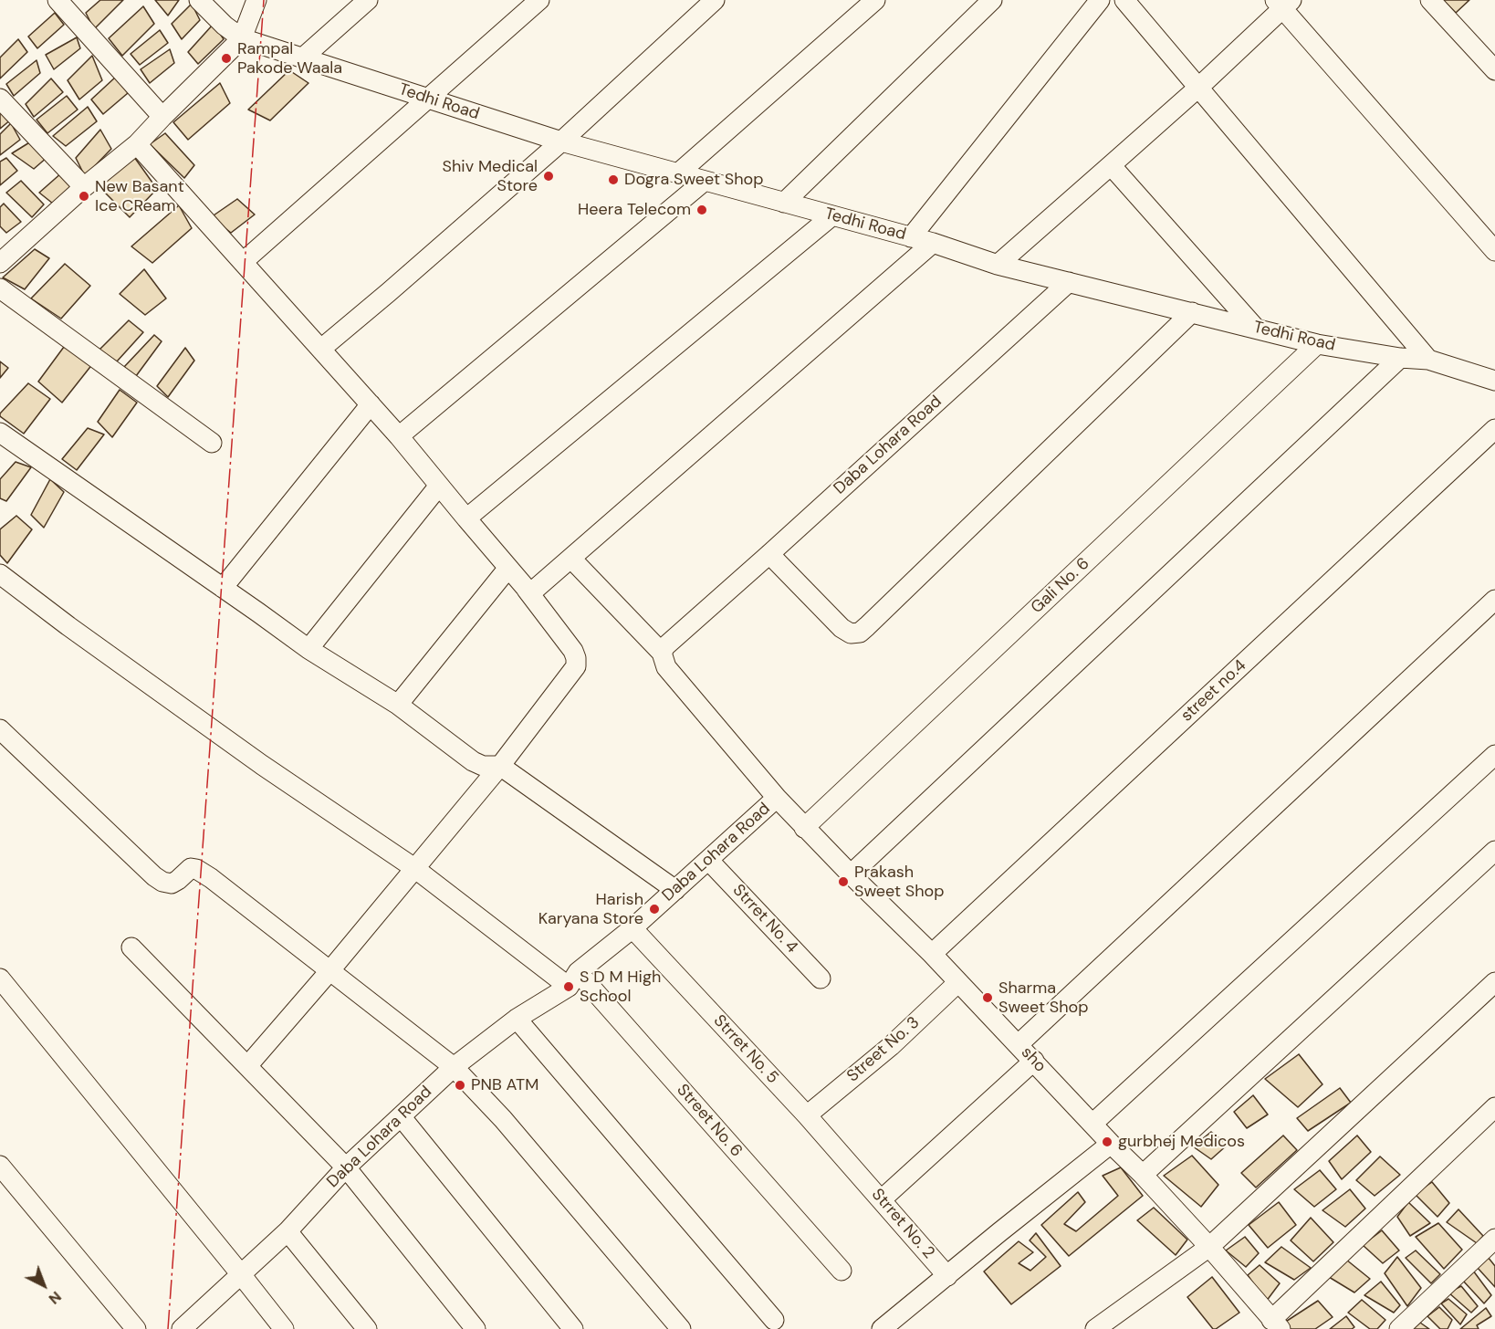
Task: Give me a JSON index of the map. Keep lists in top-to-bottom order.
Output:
{
  "streets": {
    "street": [
      "Tedhi Road",
      "Daba Lohara Road",
      "Gali No. 6",
      "street no.4",
      "Strret No. 4",
      "Strret No. 5",
      "Street No. 3",
      "sho",
      "Street No. 6",
      "Strret No. 2"
    ]
  },
  "crossings": [
    ["Tedhi Road", "Daba Lohara Road"],
    ["Tedhi Road", "Gali No. 6"],
    ["Daba Lohara Road", "Strret No. 4"],
    ["Daba Lohara Road", "Strret No. 5"],
    ["Daba Lohara Road", "sho"],
    ["Daba Lohara Road", "Street No. 6"],
    ["Gali No. 6", "sho"],
    ["street no.4", "sho"],
    ["Strret No. 5", "Street No. 3"],
    ["Strret No. 5", "Strret No. 2"],
    ["Street No. 3", "sho"]
  ],
  "places": [
    "Rampal Pakode Waala",
    "Shiv Medical Store",
    "Dogra Sweet Shop",
    "New Basant Ice CReam",
    "Heera Telecom",
    "Prakash Sweet Shop",
    "Harish Karyana Store",
    "S D M High School",
    "Sharma Sweet Shop",
    "PNB ATM",
    "gurbhej Medicos"
  ],
  "north": "bottom right"
}
